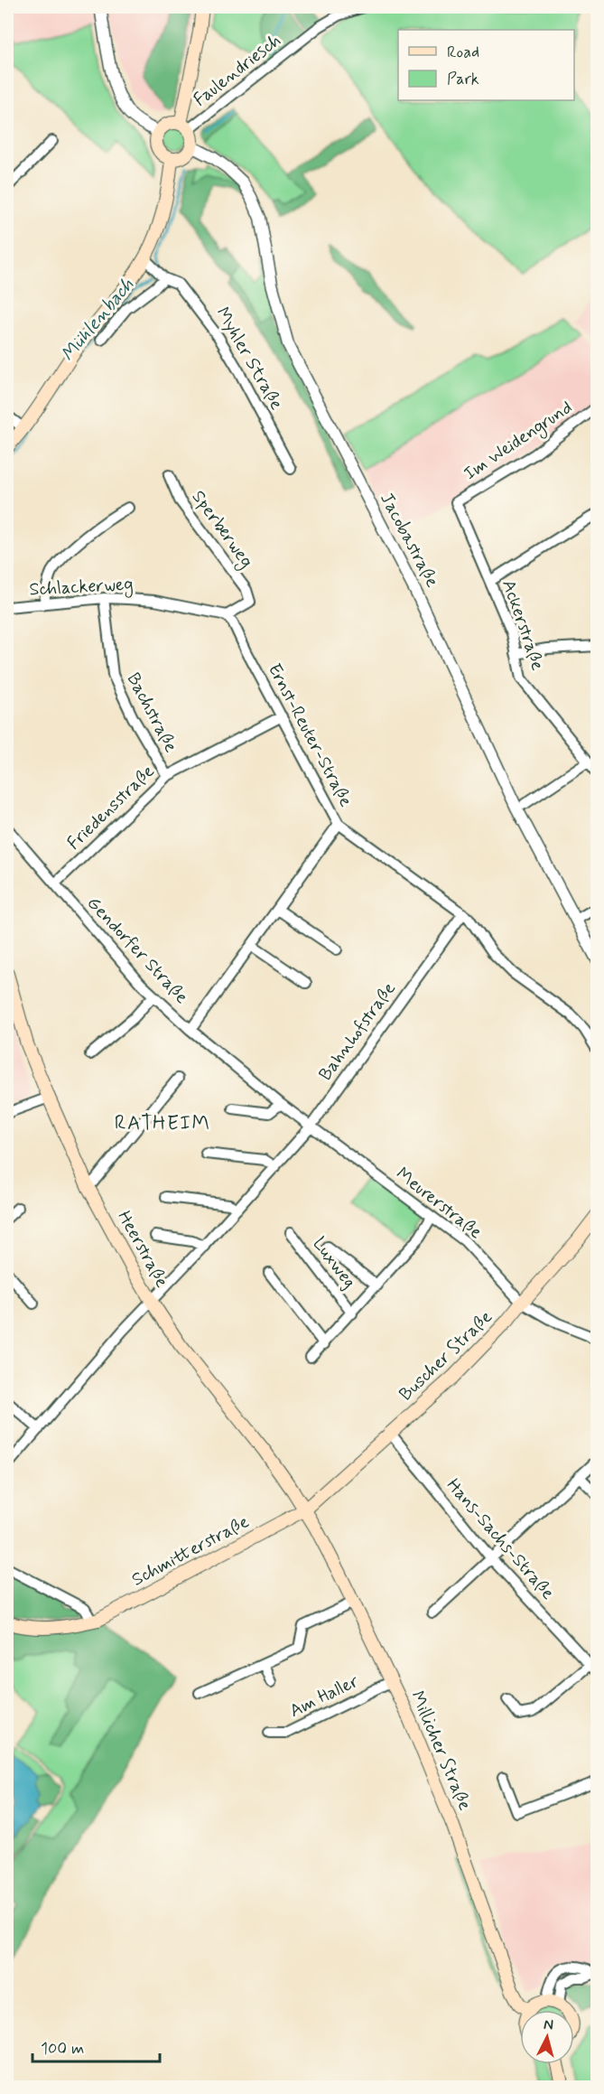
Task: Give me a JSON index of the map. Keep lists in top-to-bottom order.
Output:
{
  "streets": {
    "main road": [
      "Heerstraße",
      "Buscher Straße",
      "Schmitterstraße",
      "Millicher Straße"
    ],
    "street": [
      "Faulendriesch",
      "Myhler Straße",
      "Im Weidengrund",
      "Sperberweg",
      "Jacobastraße",
      "Schlackerweg",
      "Ackerstraße",
      "Bachstraße",
      "Ernst-Reuter-Straße",
      "Friedensstraße",
      "Gendorfer Straße",
      "Bahnhofstraße",
      "Meurerstraße",
      "Luxweg",
      "Hans-Sachs-Straße",
      "Am Haller"
    ]
  },
  "crossings": [
    ["Faulendriesch", "Jacobastraße"],
    ["Im Weidengrund", "Ackerstraße"],
    ["Sperberweg", "Schlackerweg"],
    ["Sperberweg", "Ernst-Reuter-Straße"],
    ["Schlackerweg", "Bachstraße"],
    ["Schlackerweg", "Ernst-Reuter-Straße"],
    ["Bachstraße", "Friedensstraße"],
    ["Ernst-Reuter-Straße", "Friedensstraße"],
    ["Ernst-Reuter-Straße", "Bahnhofstraße"],
    ["Friedensstraße", "Gendorfer Straße"],
    ["Gendorfer Straße", "Bahnhofstraße"],
    ["Gendorfer Straße", "Meurerstraße"],
    ["Bahnhofstraße", "Meurerstraße"],
    ["Bahnhofstraße", "Heerstraße"],
    ["Meurerstraße", "Luxweg"],
    ["Meurerstraße", "Buscher Straße"],
    ["Heerstraße", "Buscher Straße"],
    ["Heerstraße", "Schmitterstraße"],
    ["Heerstraße", "Millicher Straße"],
    ["Buscher Straße", "Hans-Sachs-Straße"],
    ["Buscher Straße", "Schmitterstraße"],
    ["Buscher Straße", "Millicher Straße"],
    ["Schmitterstraße", "Millicher Straße"],
    ["Am Haller", "Millicher Straße"]
  ],
  "districts": ["RATHEIM"],
  "water": ["Mühlenbach"],
  "legend": ["Road", "Park"],
  "scale_bar": "100 m",
  "north": "top"
}
